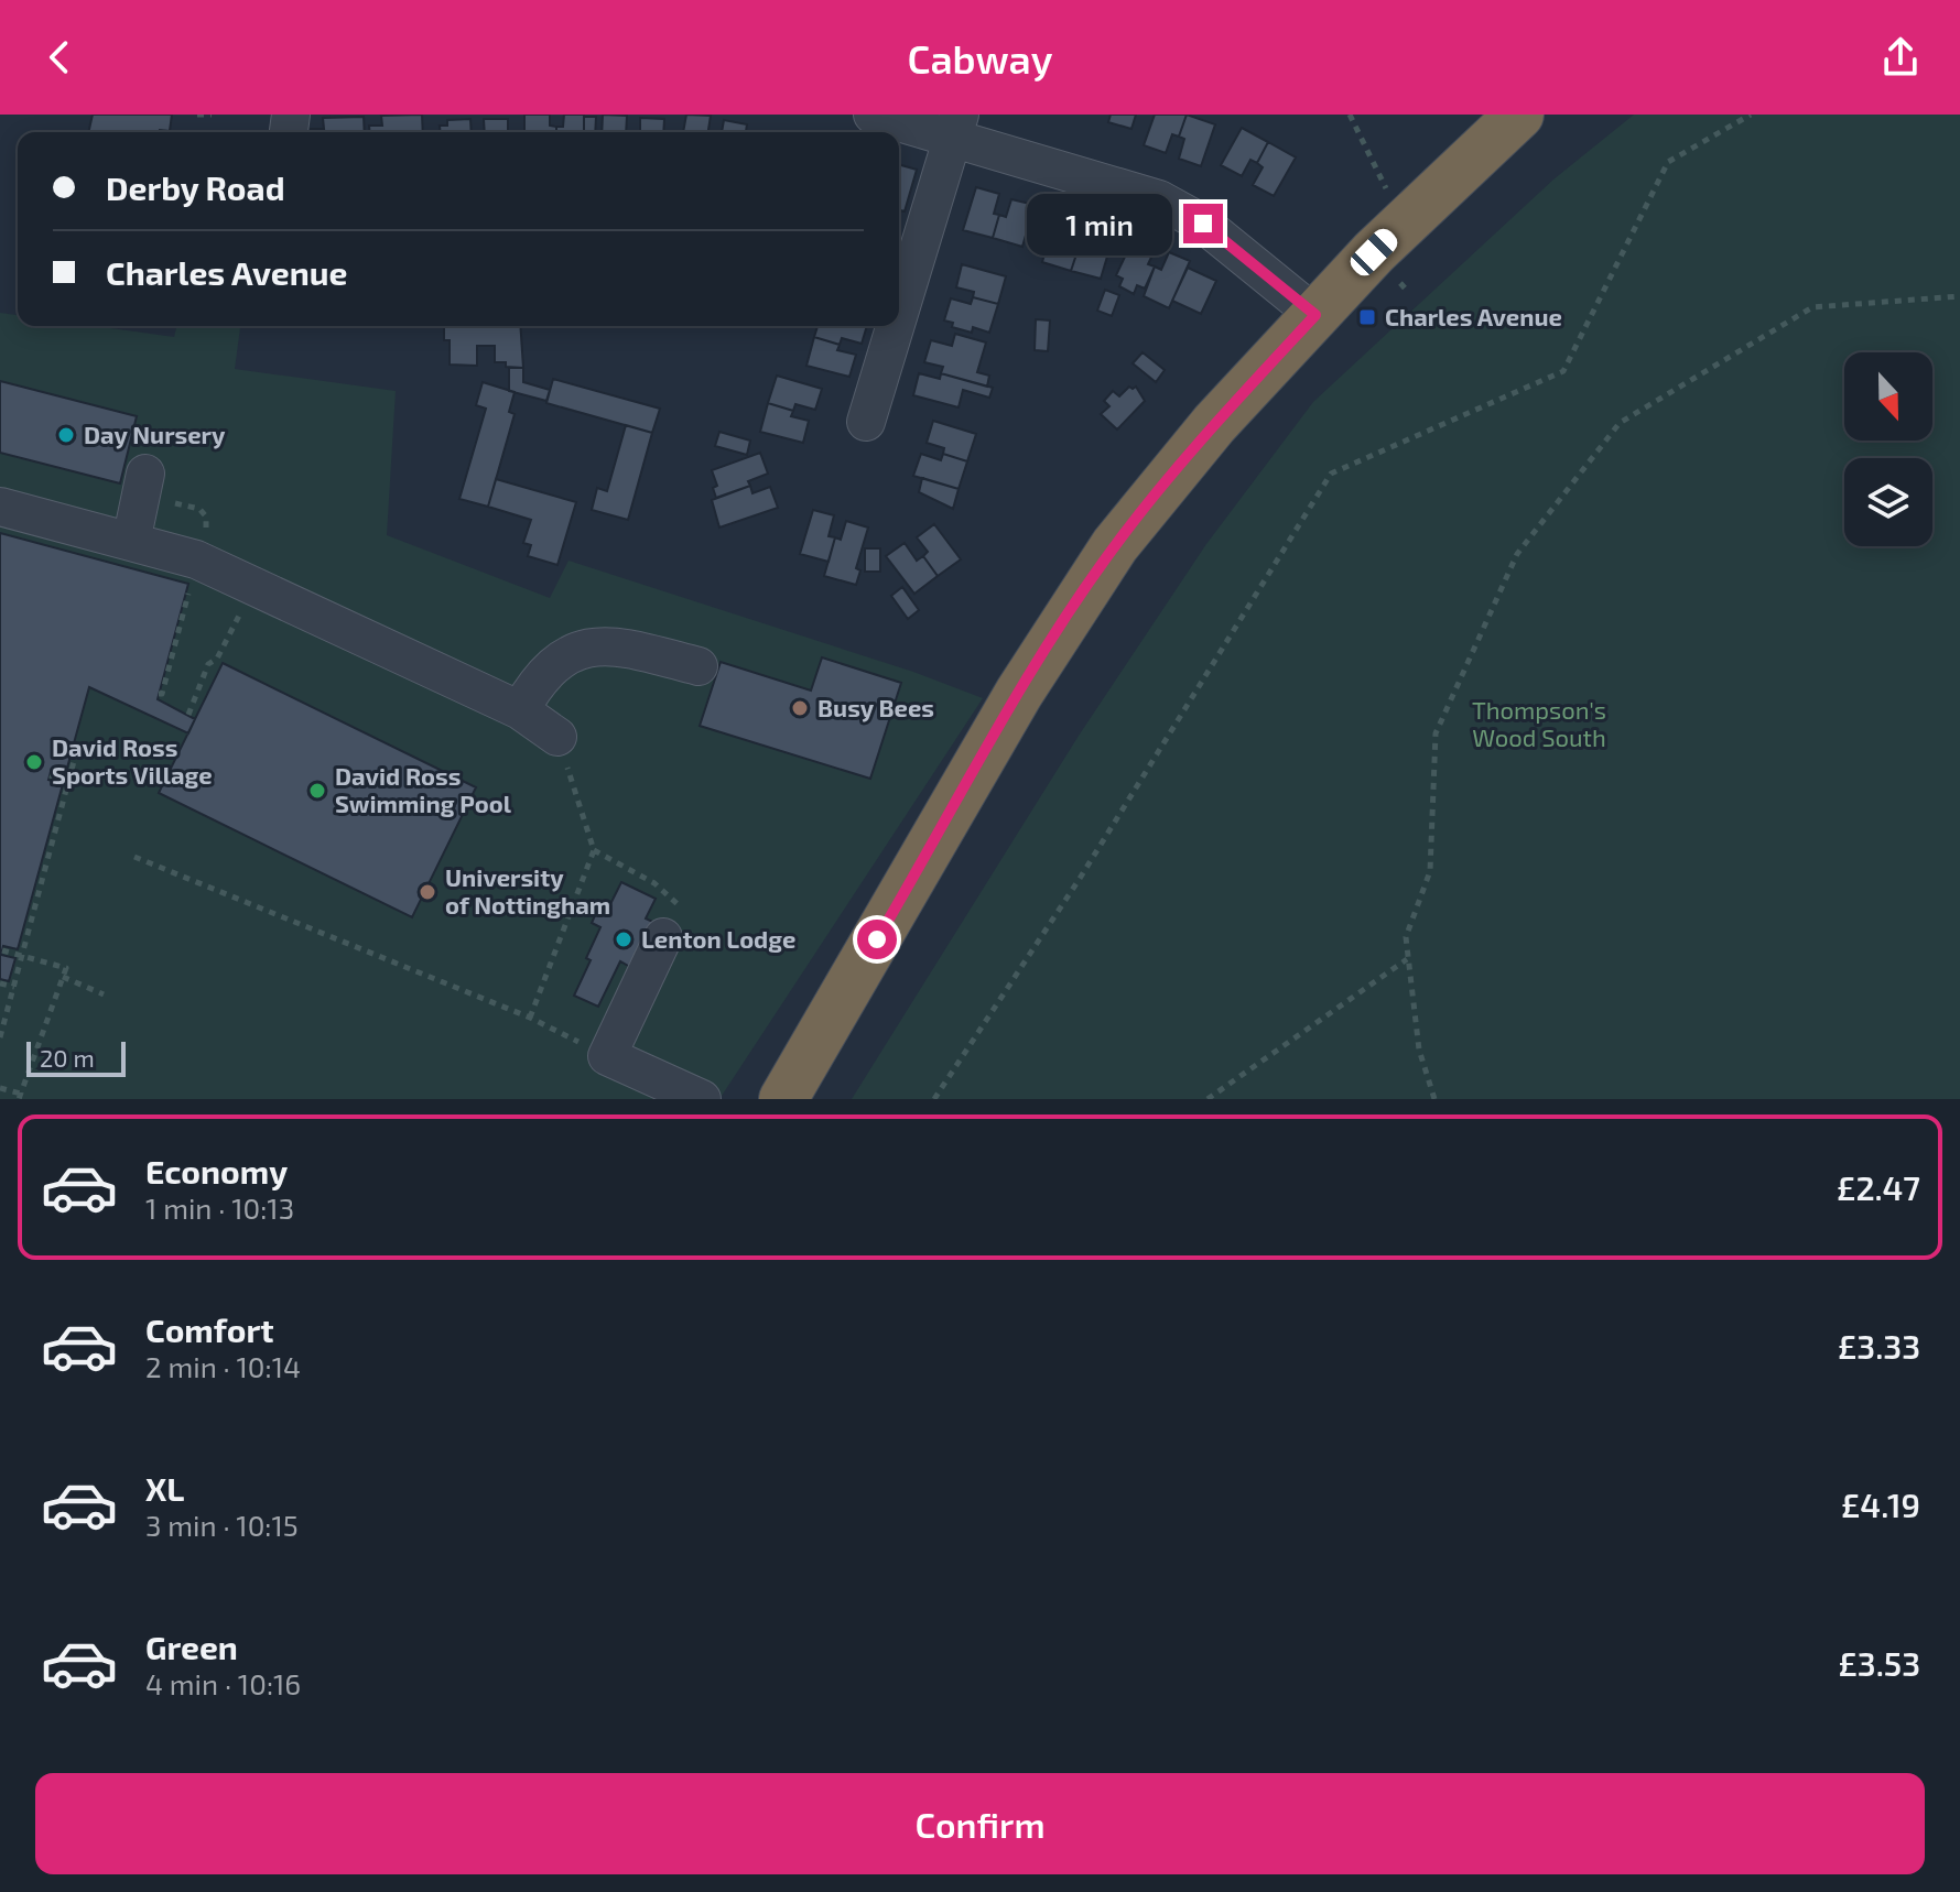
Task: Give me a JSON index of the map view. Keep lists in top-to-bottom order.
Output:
{
  "parks": ["Thompson's Wood South"],
  "places": {
    "transit": ["Charles Avenue"],
    "other": [
      "Day Nursery",
      "Busy Bees",
      "David Ross Sports Village",
      "David Ross Swimming Pool",
      "University of Nottingham",
      "Lenton Lodge"
    ]
  },
  "scale_bar": "20 m",
  "north": "bottom",
  "page": {
    "header": "Cabway",
    "banner": ["Derby Road", "Charles Avenue"],
    "bubble": "1 min",
    "scale": "20 m",
    "list": [
      {
        "name": "Economy",
        "note": "1 min · 10:13",
        "value": "£2.47"
      },
      {
        "name": "Comfort",
        "note": "2 min · 10:14",
        "value": "£3.33"
      },
      {
        "name": "XL",
        "note": "3 min · 10:15",
        "value": "£4.19"
      },
      {
        "name": "Green",
        "note": "4 min · 10:16",
        "value": "£3.53"
      }
    ],
    "buttons": "Confirm"
  }
}
